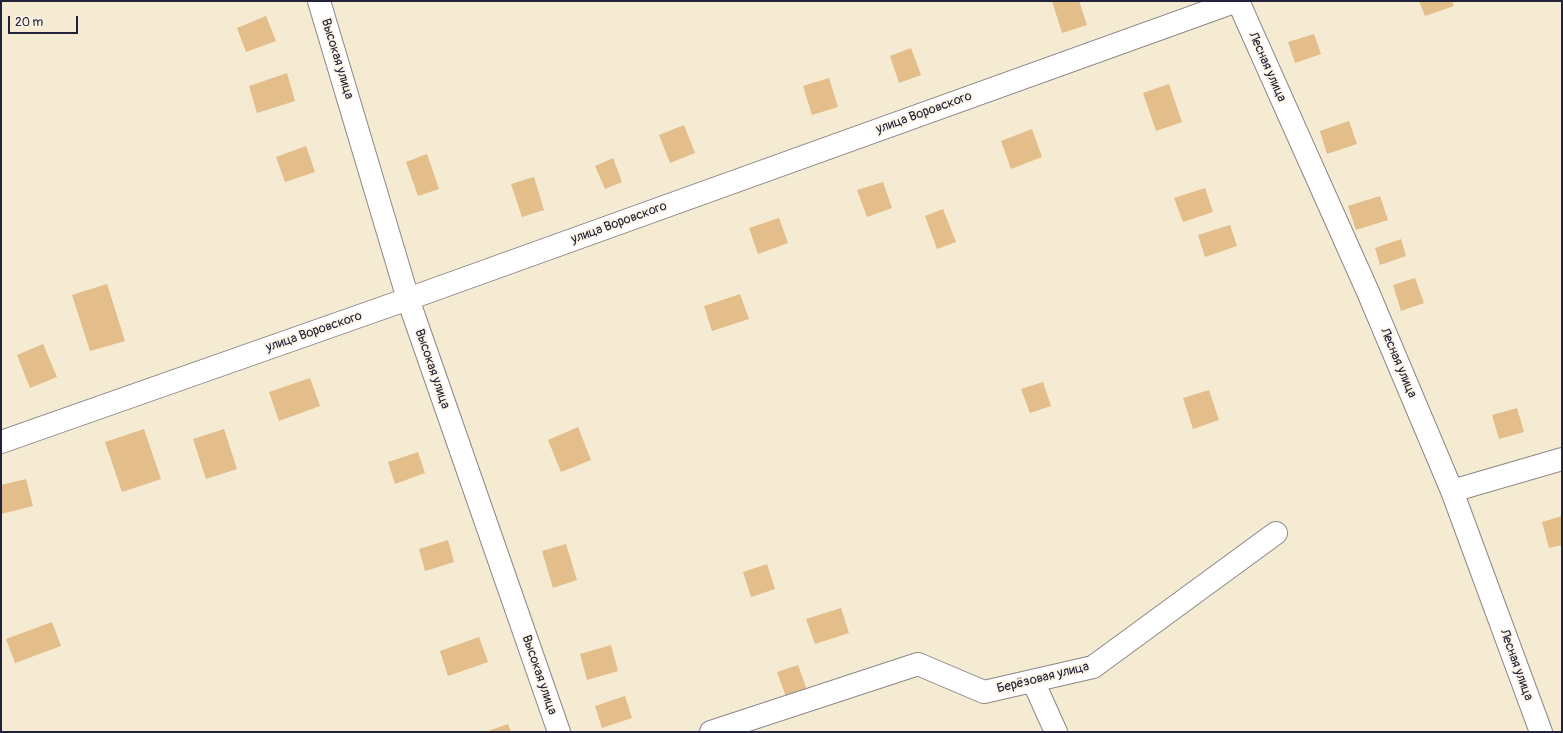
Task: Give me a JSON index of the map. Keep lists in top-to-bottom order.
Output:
{
  "streets": {
    "street": [
      "Высокая улица",
      "Лесная улица",
      "улица Воровского",
      "Берёзовая улица"
    ]
  },
  "crossings": [
    ["Высокая улица", "улица Воровского"],
    ["Лесная улица", "улица Воровского"]
  ],
  "scale_bar": "20 m"
}
